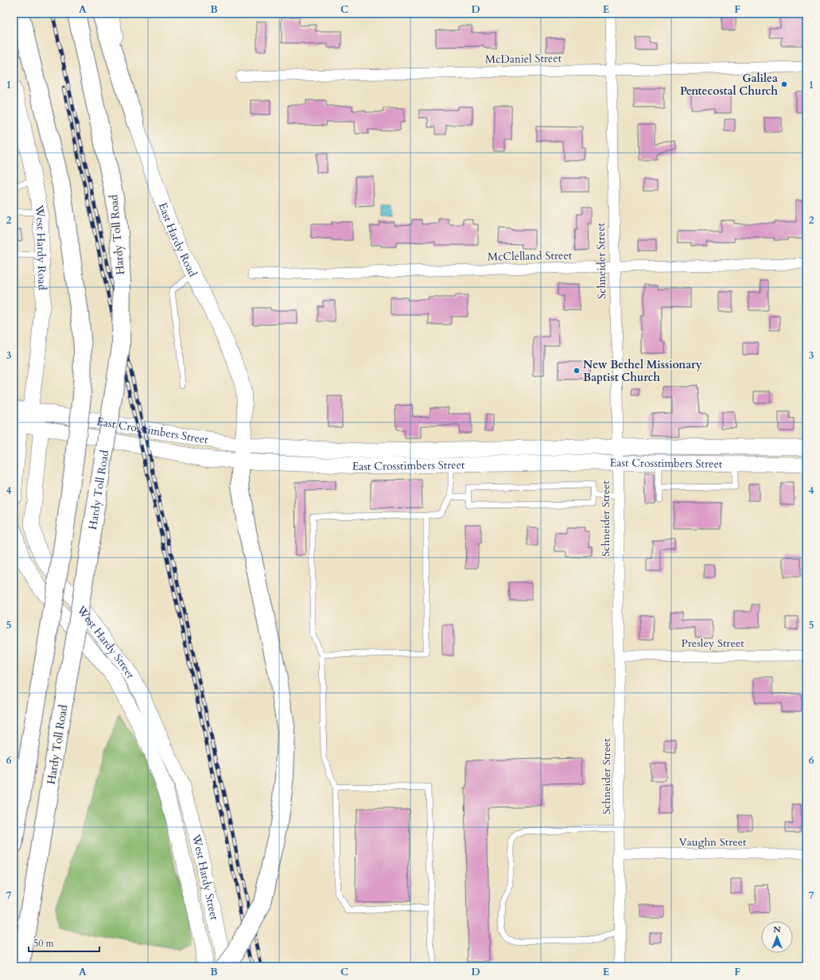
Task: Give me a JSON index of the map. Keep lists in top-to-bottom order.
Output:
{
  "streets": {
    "highway": ["Hardy Toll Road"],
    "main road": [
      "East Hardy Road",
      "West Hardy Road",
      "East Crosstimbers Street",
      "West Hardy Street"
    ],
    "street": [
      "McDaniel Street",
      "McClelland Street",
      "Schneider Street",
      "Presley Street",
      "Vaughn Street"
    ]
  },
  "crossings": [
    ["McDaniel Street", "Schneider Street"],
    ["East Hardy Road", "East Crosstimbers Street"],
    ["West Hardy Road", "East Crosstimbers Street"],
    ["McClelland Street", "Schneider Street"],
    ["Schneider Street", "East Crosstimbers Street"],
    ["Schneider Street", "Presley Street"],
    ["Schneider Street", "Vaughn Street"],
    ["East Crosstimbers Street", "West Hardy Street"]
  ],
  "places": ["Galilea Pentecostal Church", "New Bethel Missionary Baptist Church"],
  "scale_bar": "50 m",
  "north": "top",
  "grid": {
    "columns": [
      "A",
      "B",
      "C",
      "D",
      "E",
      "F"
    ],
    "rows": [
      "1",
      "2",
      "3",
      "4",
      "5",
      "6",
      "7"
    ]
  }
}
